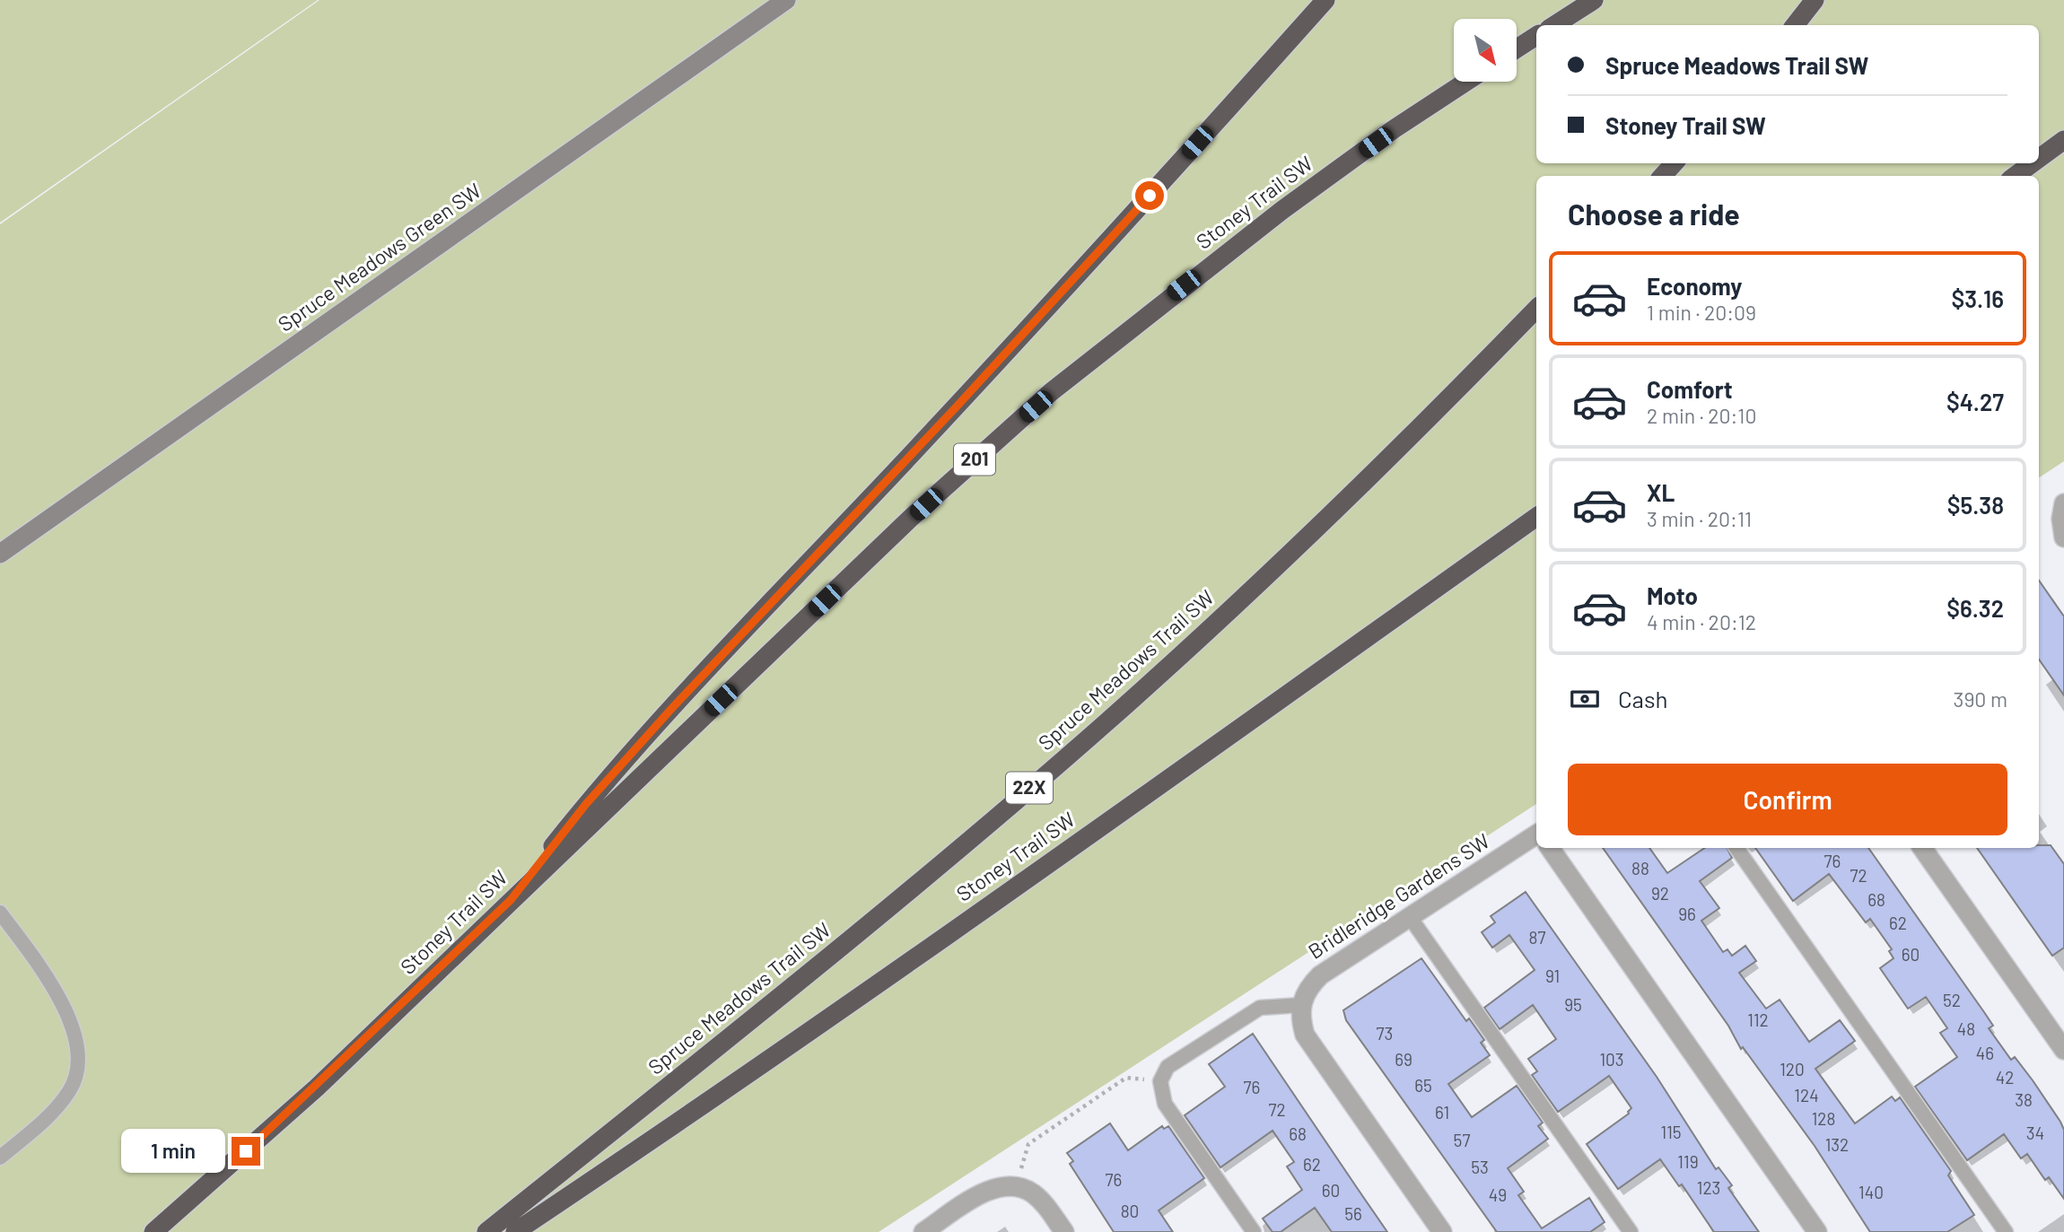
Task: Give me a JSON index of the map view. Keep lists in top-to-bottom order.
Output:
{
  "streets": {
    "highway": [
      "Stoney Trail SW",
      "201",
      "Spruce Meadows Trail SW",
      "22X"
    ],
    "street": ["Spruce Meadows Green SW", "Bridleridge Gardens SW"]
  },
  "house_numbers": [
    "76",
    "88",
    "72",
    "92",
    "68",
    "96",
    "62",
    "87",
    "60",
    "91",
    "52",
    "95",
    "112",
    "48",
    "73",
    "46",
    "69",
    "103",
    "120",
    "42",
    "65",
    "76",
    "124",
    "38",
    "72",
    "61",
    "128",
    "115",
    "34",
    "68",
    "57",
    "132",
    "119",
    "62",
    "53",
    "76",
    "123",
    "60",
    "140",
    "49",
    "80",
    "56"
  ],
  "north": "bottom right",
  "page": {
    "banner": ["Spruce Meadows Trail SW", "Stoney Trail SW"],
    "heading": "Choose a ride",
    "list": [
      {
        "name": "Economy",
        "note": "1 min · 20:09",
        "value": "$3.16"
      },
      {
        "name": "Comfort",
        "note": "2 min · 20:10",
        "value": "$4.27"
      },
      {
        "name": "XL",
        "note": "3 min · 20:11",
        "value": "$5.38"
      },
      {
        "name": "Moto",
        "note": "4 min · 20:12",
        "value": "$6.32"
      }
    ],
    "pay": ["Cash", "390 m"],
    "buttons": "Confirm",
    "bubble": "1 min"
  }
}
